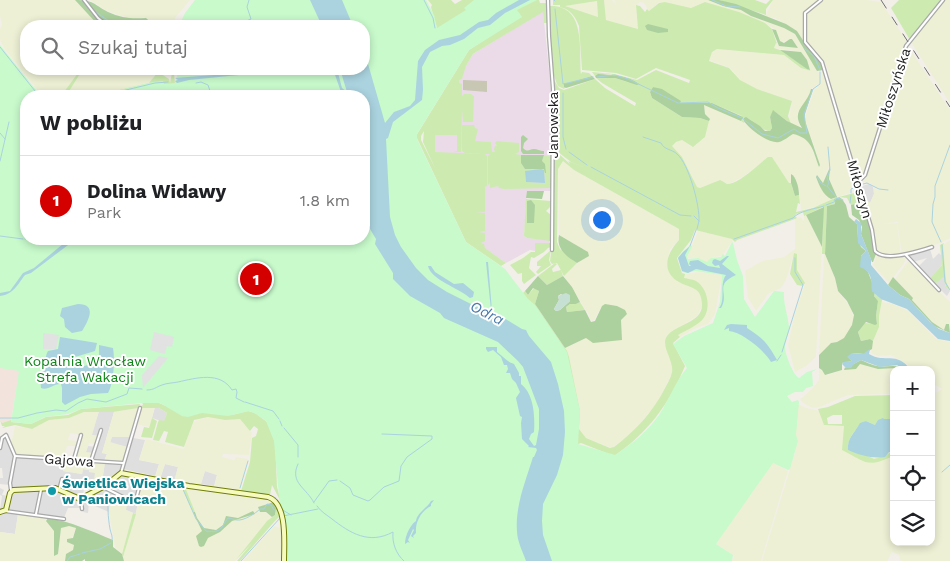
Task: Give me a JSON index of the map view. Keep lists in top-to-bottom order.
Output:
{
  "streets": {
    "street": [
      "Miłoszyńska",
      "Janowska",
      "Miłoszyn",
      "Gajowa"
    ]
  },
  "crossings": [
    ["Miłoszyńska", "Miłoszyn"]
  ],
  "water": ["Odra"],
  "parks": ["Kopalnia Wrocław Strefa Wakacji"],
  "places": ["Świetlica Wiejska w Paniowicach"],
  "page": {
    "search": "Szukaj tutaj",
    "heading": "W pobliżu",
    "list": [
      {
        "mark": "1",
        "name": "Dolina Widawy",
        "note": "Park",
        "value": "1.8 km"
      }
    ],
    "pins": "1",
    "map_buttons": ["+", "−"]
  }
}
